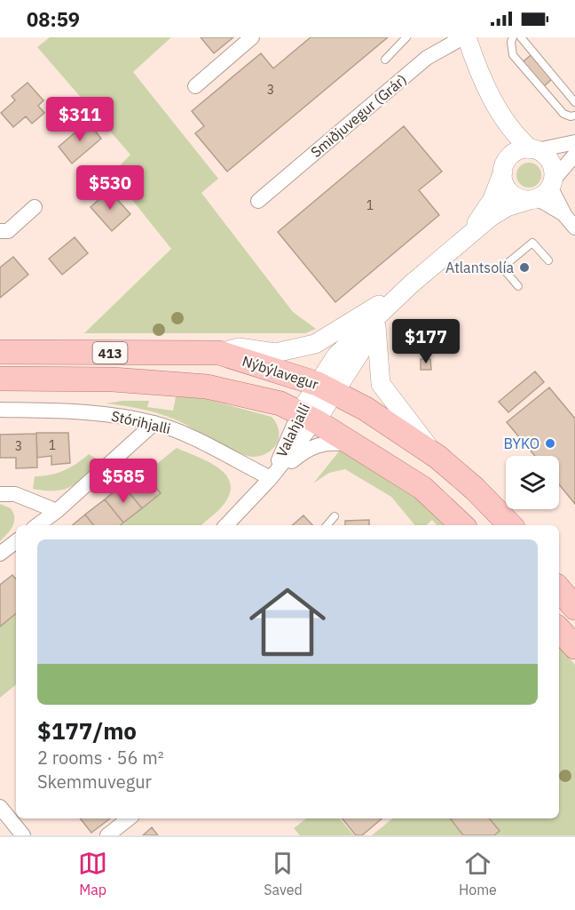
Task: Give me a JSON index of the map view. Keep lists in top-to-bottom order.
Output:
{
  "streets": {
    "main road": ["413", "Nýbýlavegur"],
    "street": ["Smiðjuvegur (Grár)", "Stórihjalli", "Valahjalli"]
  },
  "crossings": [
    ["Nýbýlavegur", "Stórihjalli"],
    ["Nýbýlavegur", "Valahjalli"],
    ["Stórihjalli", "Valahjalli"]
  ],
  "places": ["Atlantsolía", "BYKO"],
  "house_numbers": [
    "3",
    "1",
    "1",
    "3"
  ],
  "page": {
    "status": "08:59",
    "price": [
      "$311",
      "$530",
      "$177",
      "$585"
    ],
    "list": [
      {
        "name": "$177/mo",
        "note": "2 rooms · 56 m² · Skemmuvegur"
      }
    ],
    "tabs": ["Map", "Saved", "Home"]
  }
}
